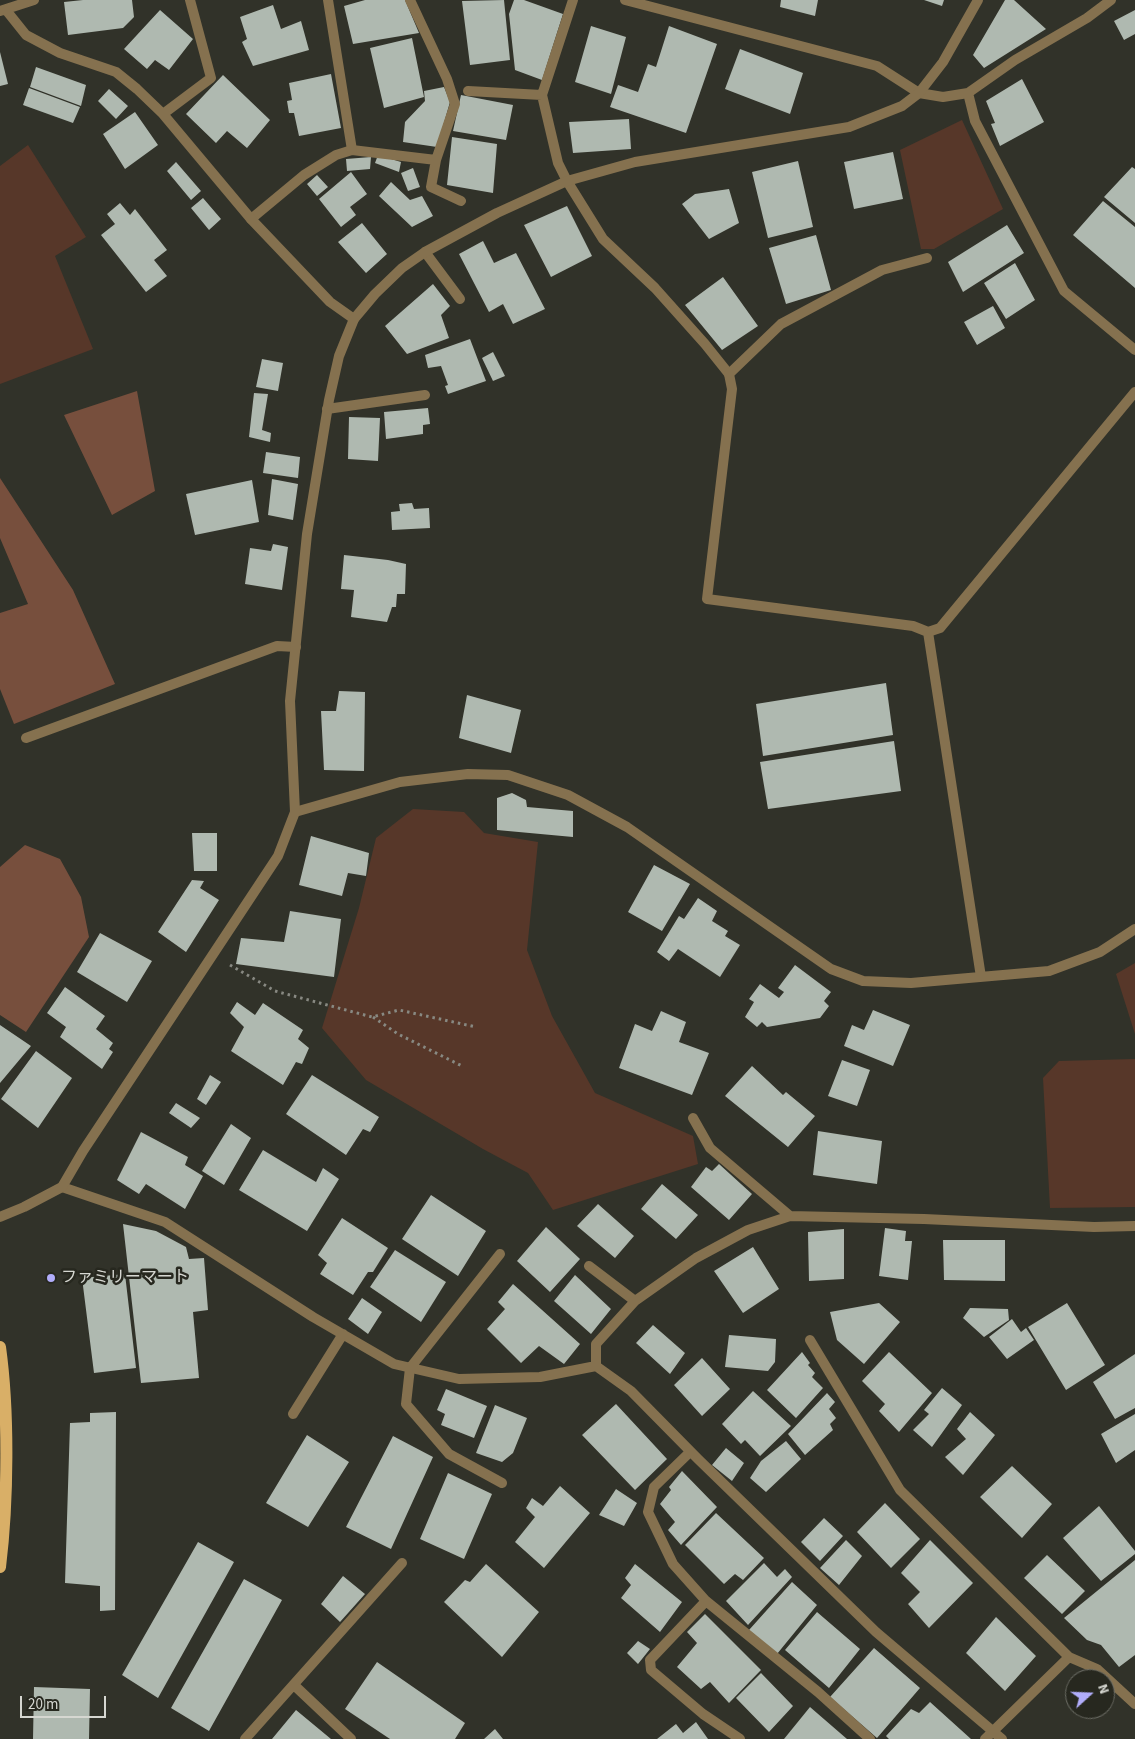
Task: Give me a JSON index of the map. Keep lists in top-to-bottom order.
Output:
{
  "places": ["ファミリーマート"],
  "scale_bar": "20 m",
  "north": "right"
}
